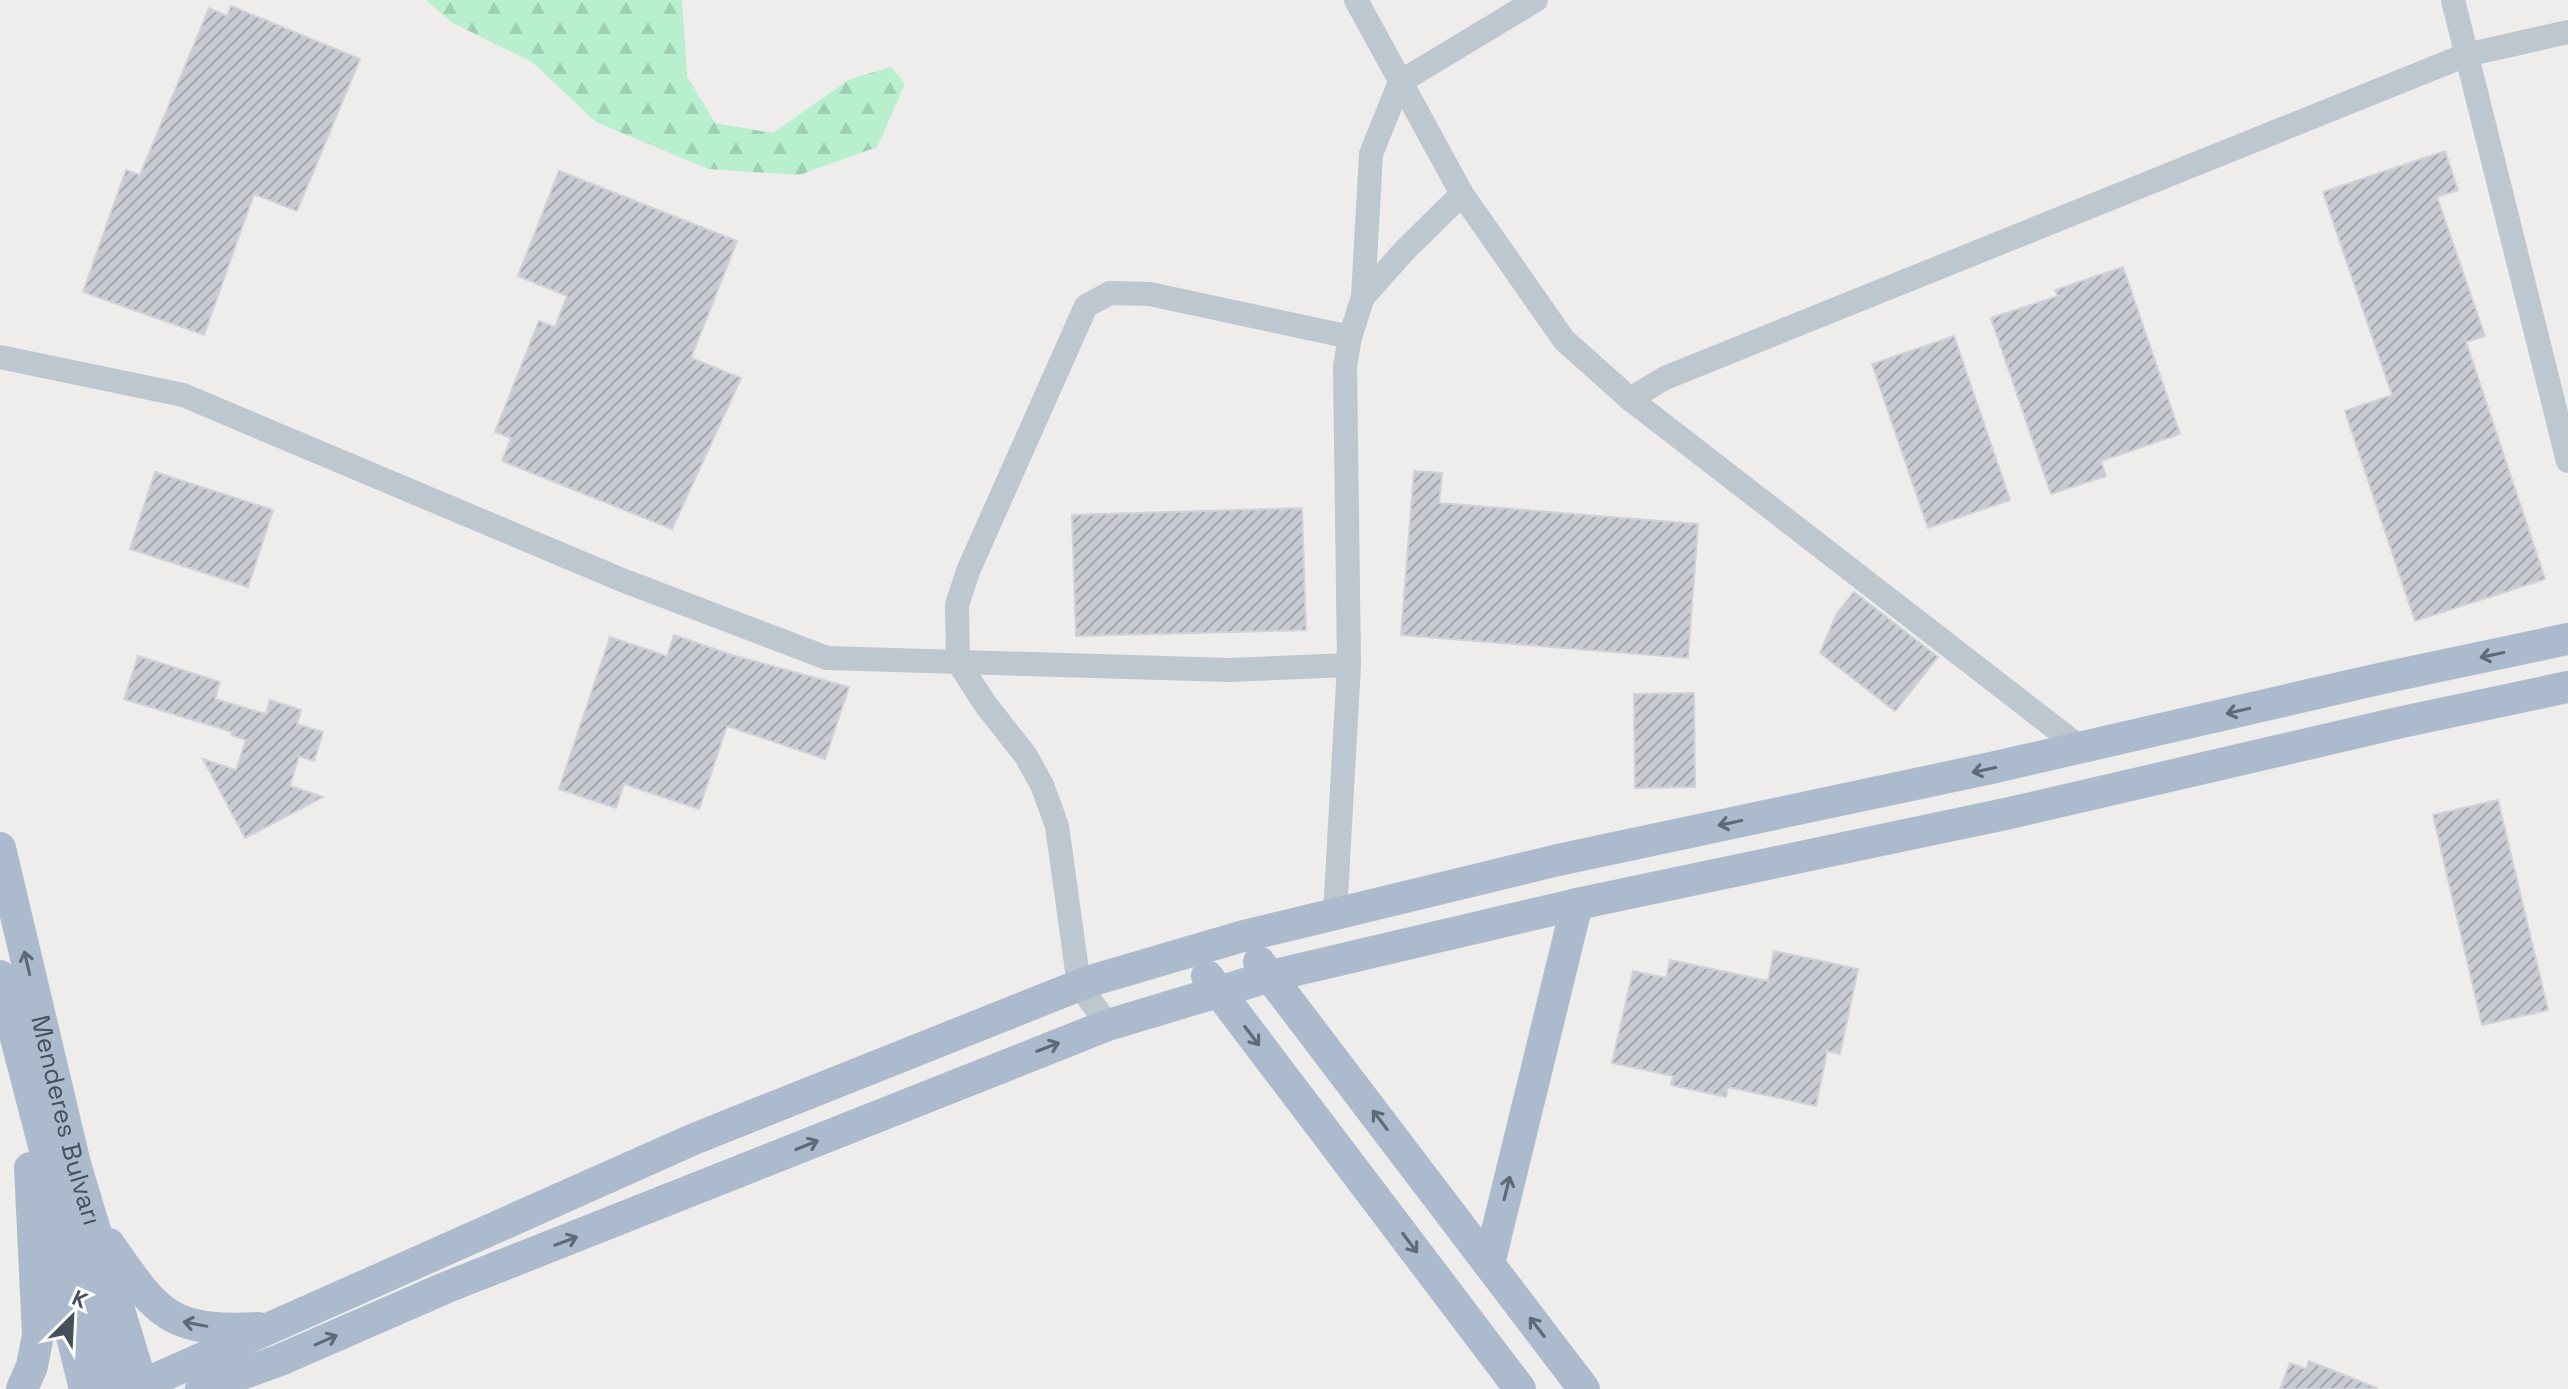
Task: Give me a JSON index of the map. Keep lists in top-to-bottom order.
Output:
{
  "streets": {
    "main road": ["Menderes Bulvarı"]
  },
  "north": "top right"
}
